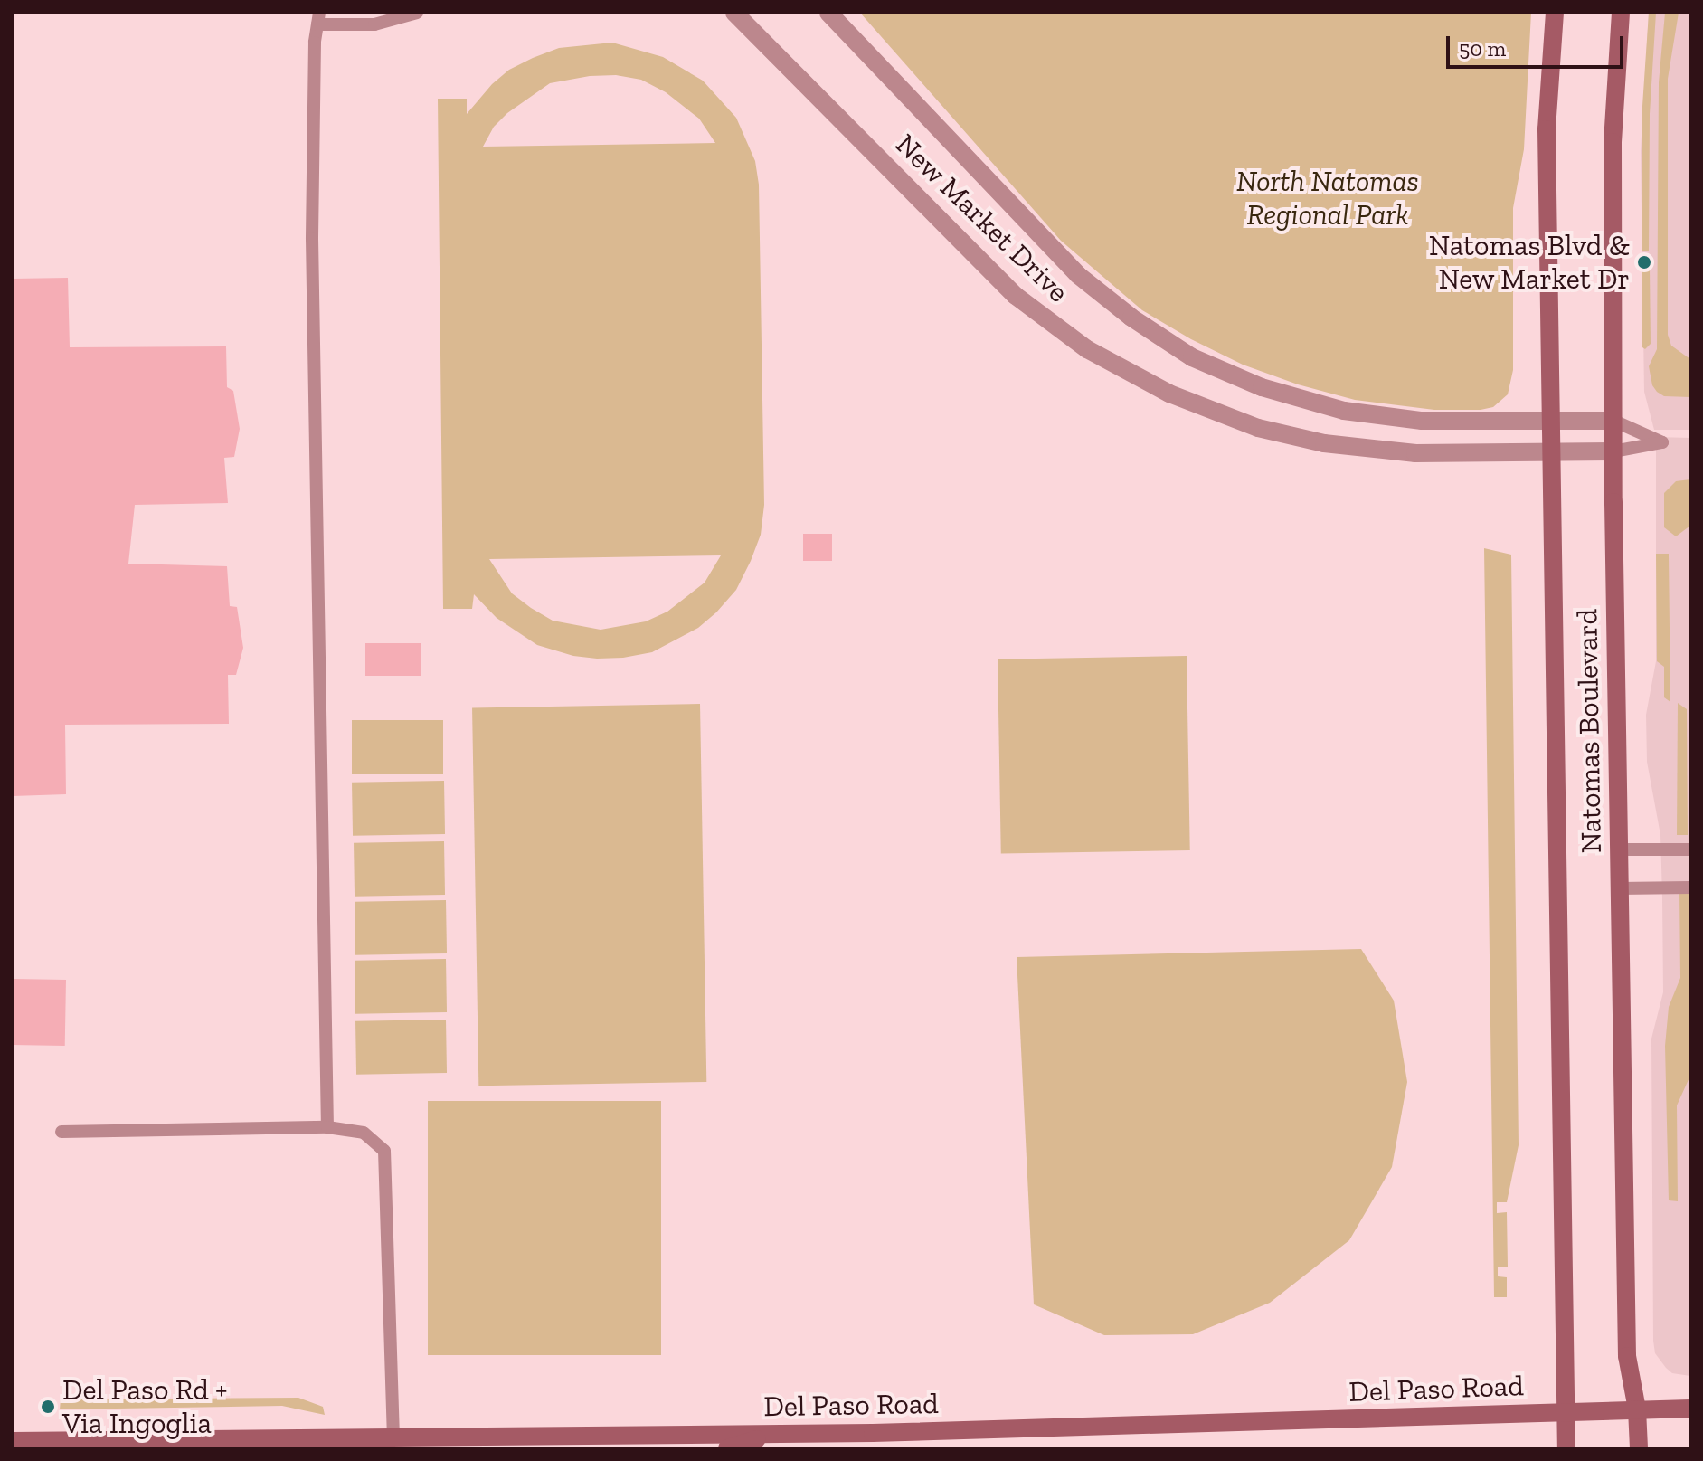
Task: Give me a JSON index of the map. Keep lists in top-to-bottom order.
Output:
{
  "streets": {
    "main road": ["Natomas Boulevard", "Del Paso Road"],
    "street": ["New Market Drive"]
  },
  "crossings": [
    ["New Market Drive", "Natomas Boulevard"],
    ["Natomas Boulevard", "Del Paso Road"]
  ],
  "parks": ["North Natomas Regional Park"],
  "places": ["Natomas Blvd & New Market Dr", "Del Paso Rd + Via Ingoglia"],
  "scale_bar": "50 m"
}
